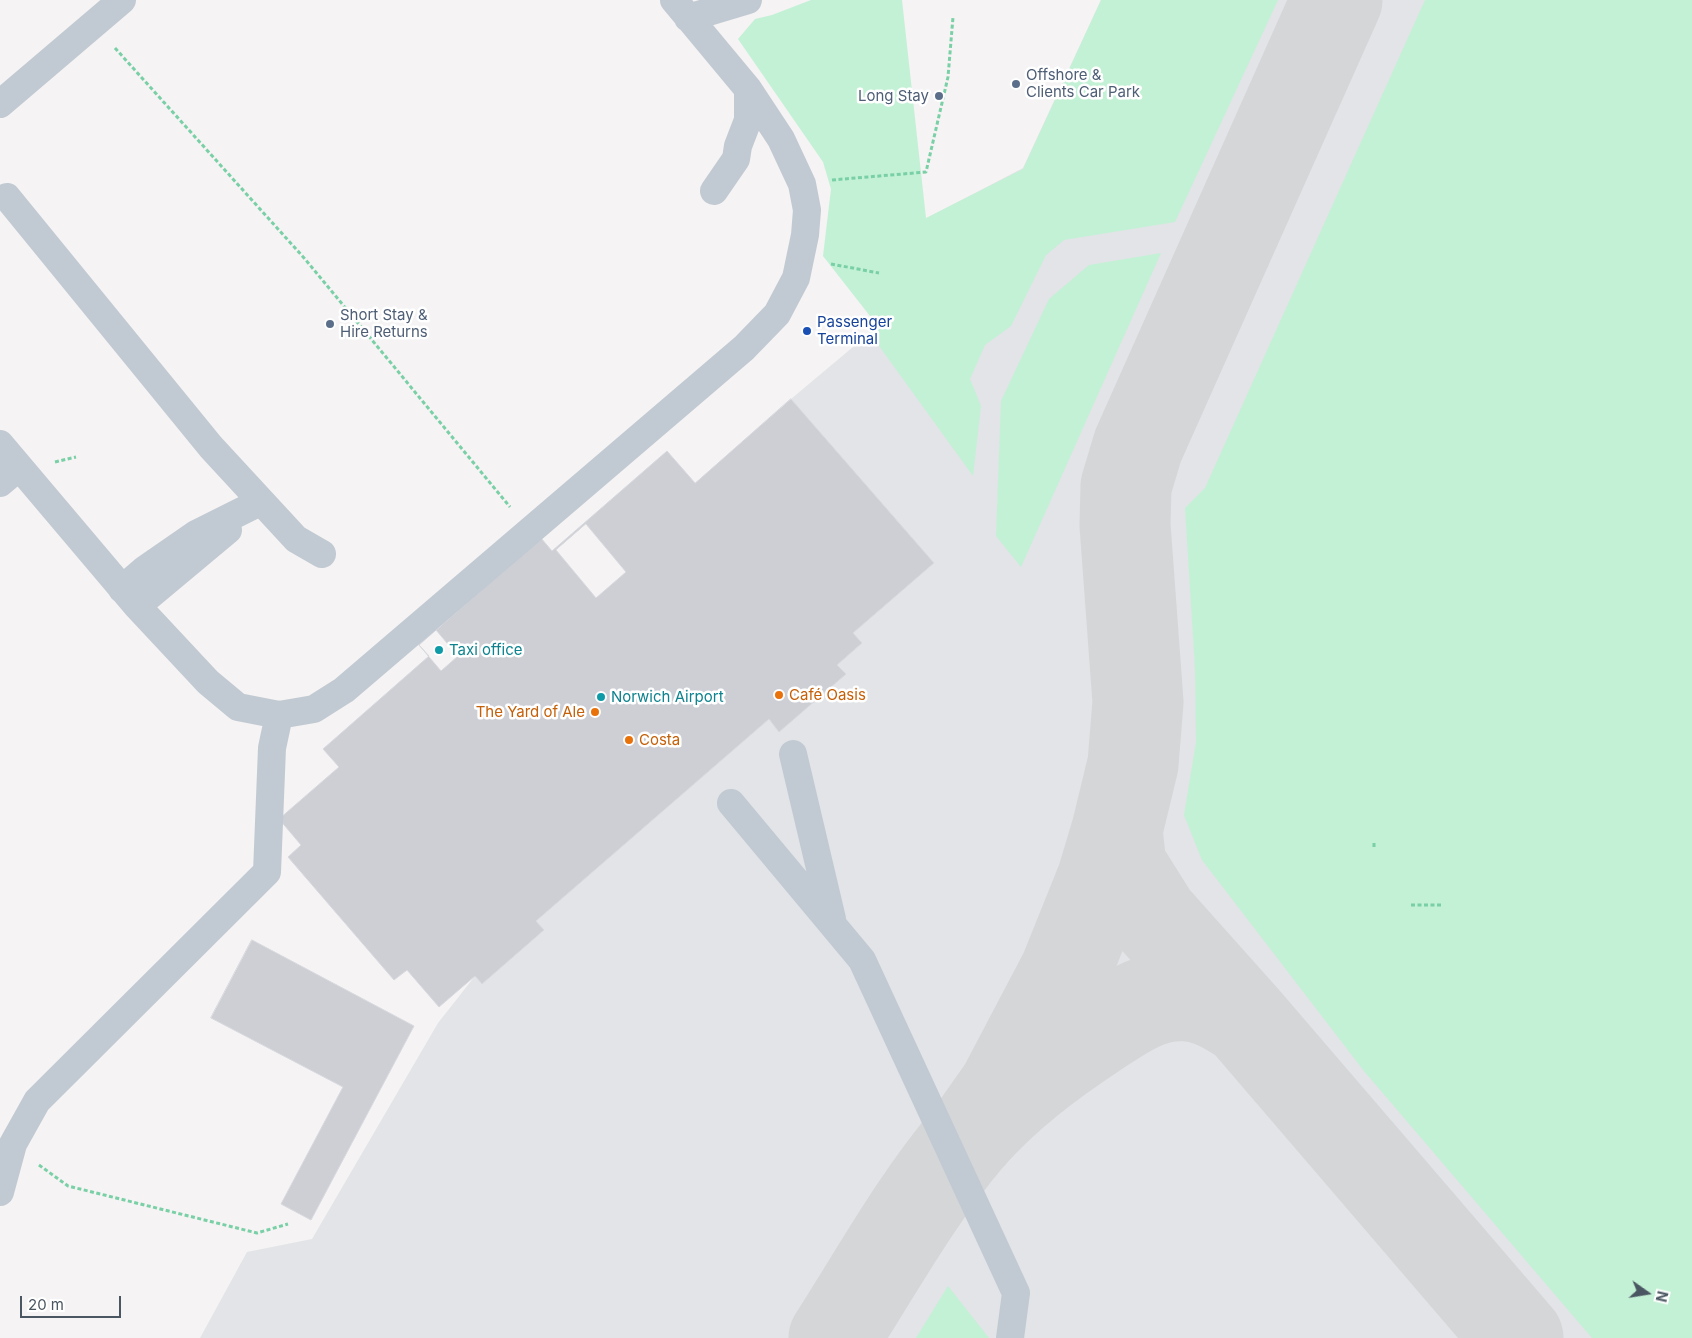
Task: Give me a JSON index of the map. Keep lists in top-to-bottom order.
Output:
{
  "places": [
    "Offshore & Clients Car Park",
    "Long Stay",
    "Short Stay & Hire Returns",
    "Passenger Terminal",
    "Taxi office",
    "Café Oasis",
    "Norwich Airport",
    "The Yard of Ale",
    "Costa"
  ],
  "scale_bar": "20 m",
  "north": "right"
}
